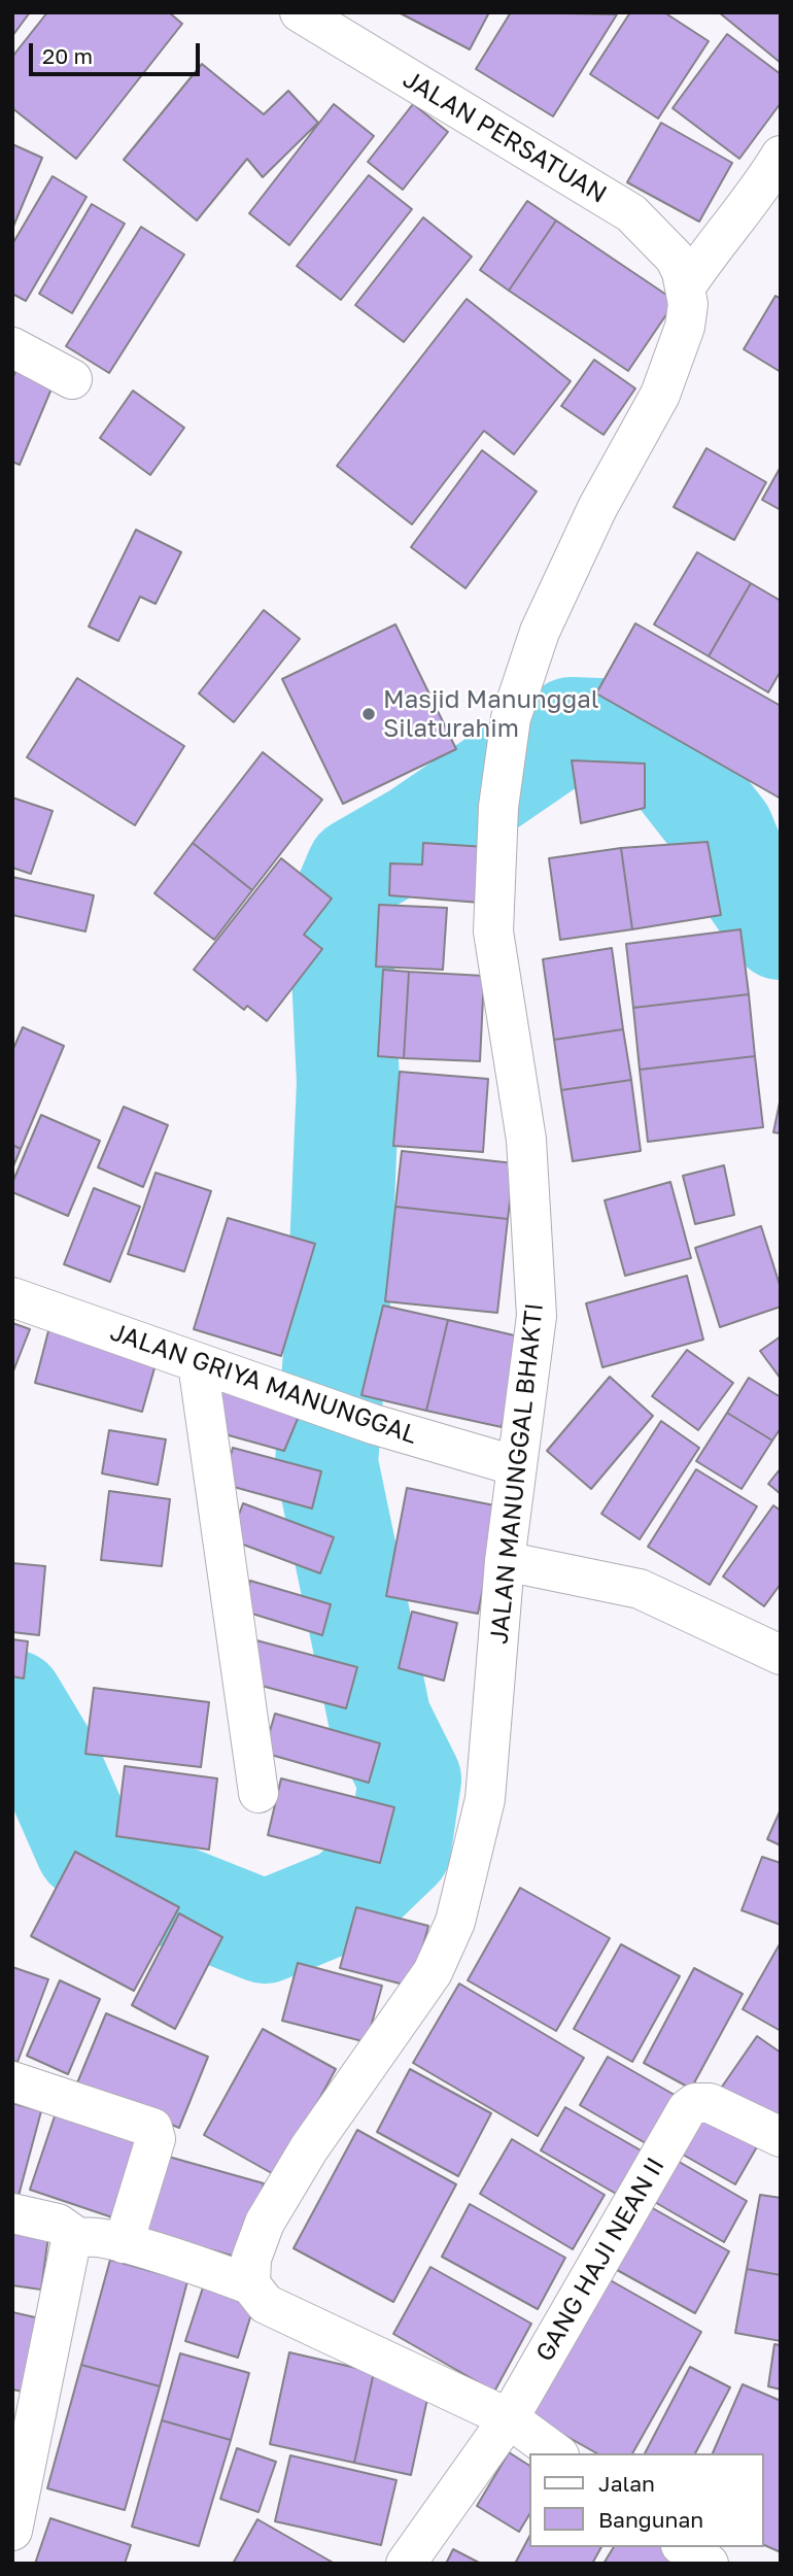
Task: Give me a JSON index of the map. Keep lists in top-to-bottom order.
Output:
{
  "streets": {
    "street": [
      "JALAN PERSATUAN",
      "JALAN GRIYA MANUNGGAL",
      "JALAN MANUNGGAL BHAKTI",
      "GANG HAJI NEAN II"
    ]
  },
  "crossings": [
    ["JALAN PERSATUAN", "JALAN MANUNGGAL BHAKTI"],
    ["JALAN GRIYA MANUNGGAL", "JALAN MANUNGGAL BHAKTI"]
  ],
  "places": ["Masjid Manunggal Silaturahim"],
  "legend": ["Jalan", "Bangunan"],
  "scale_bar": "20 m"
}
